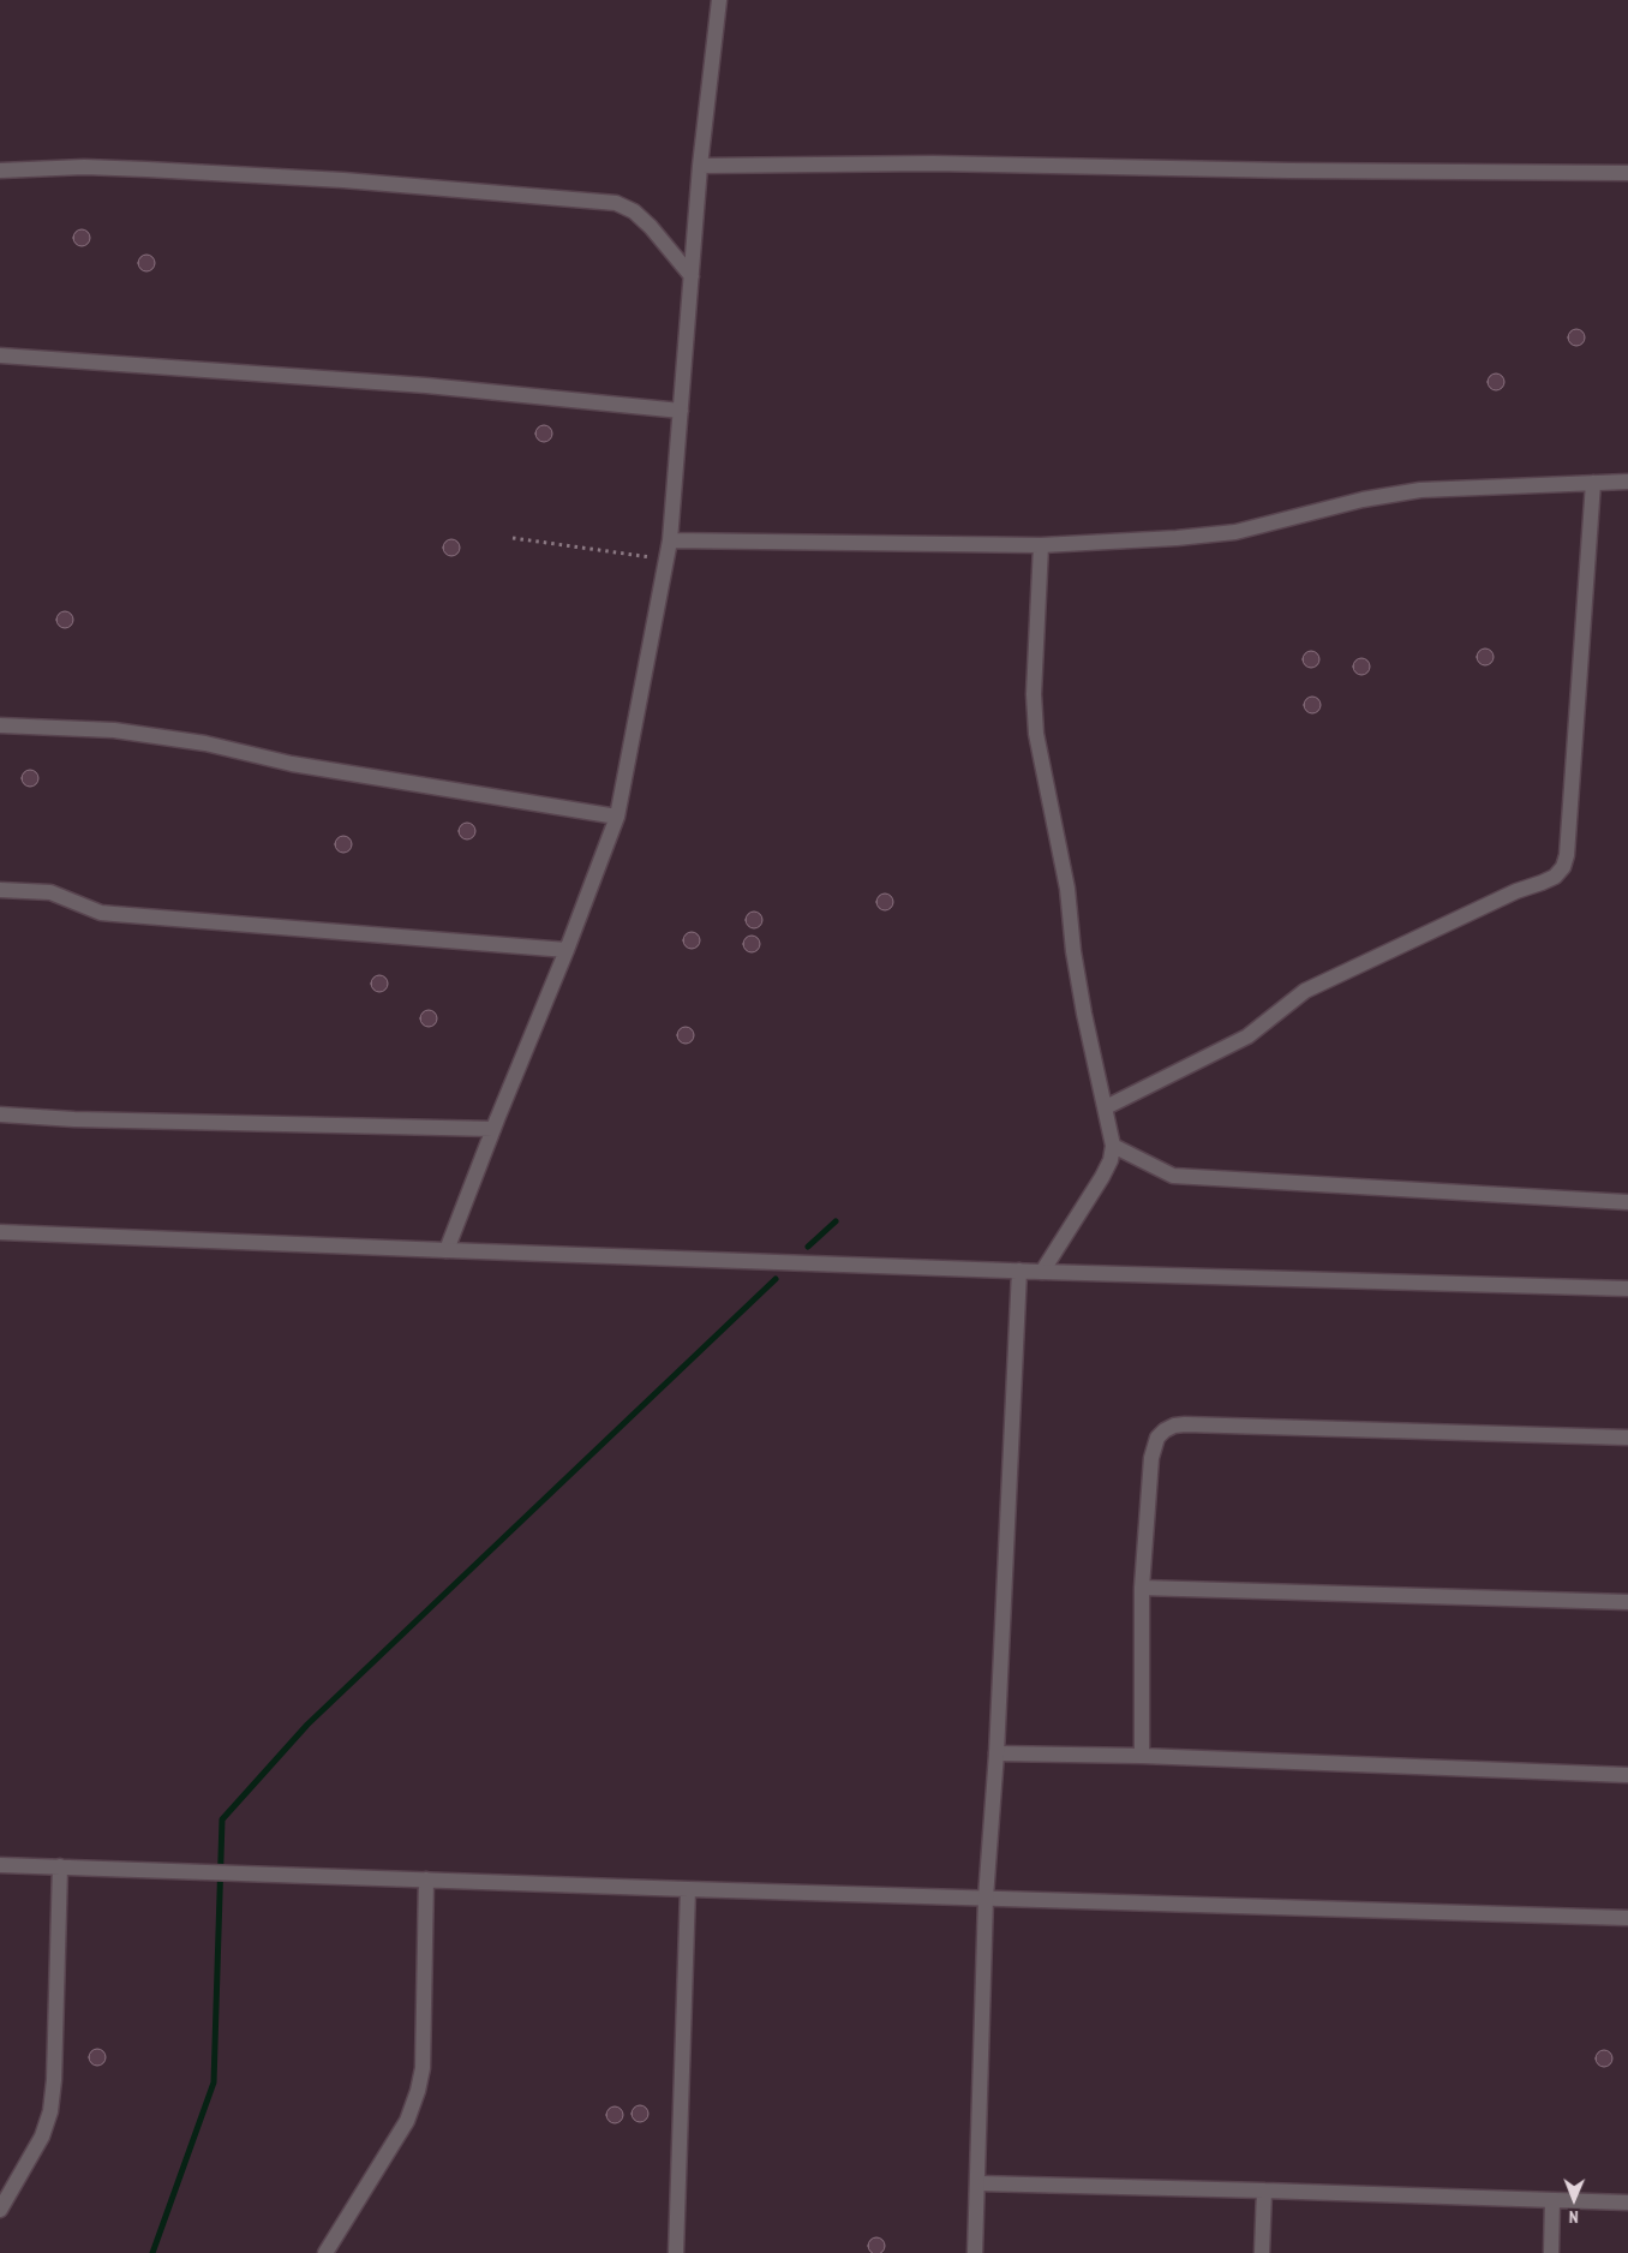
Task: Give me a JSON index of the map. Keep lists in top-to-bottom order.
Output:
{
  "north": "bottom"
}
